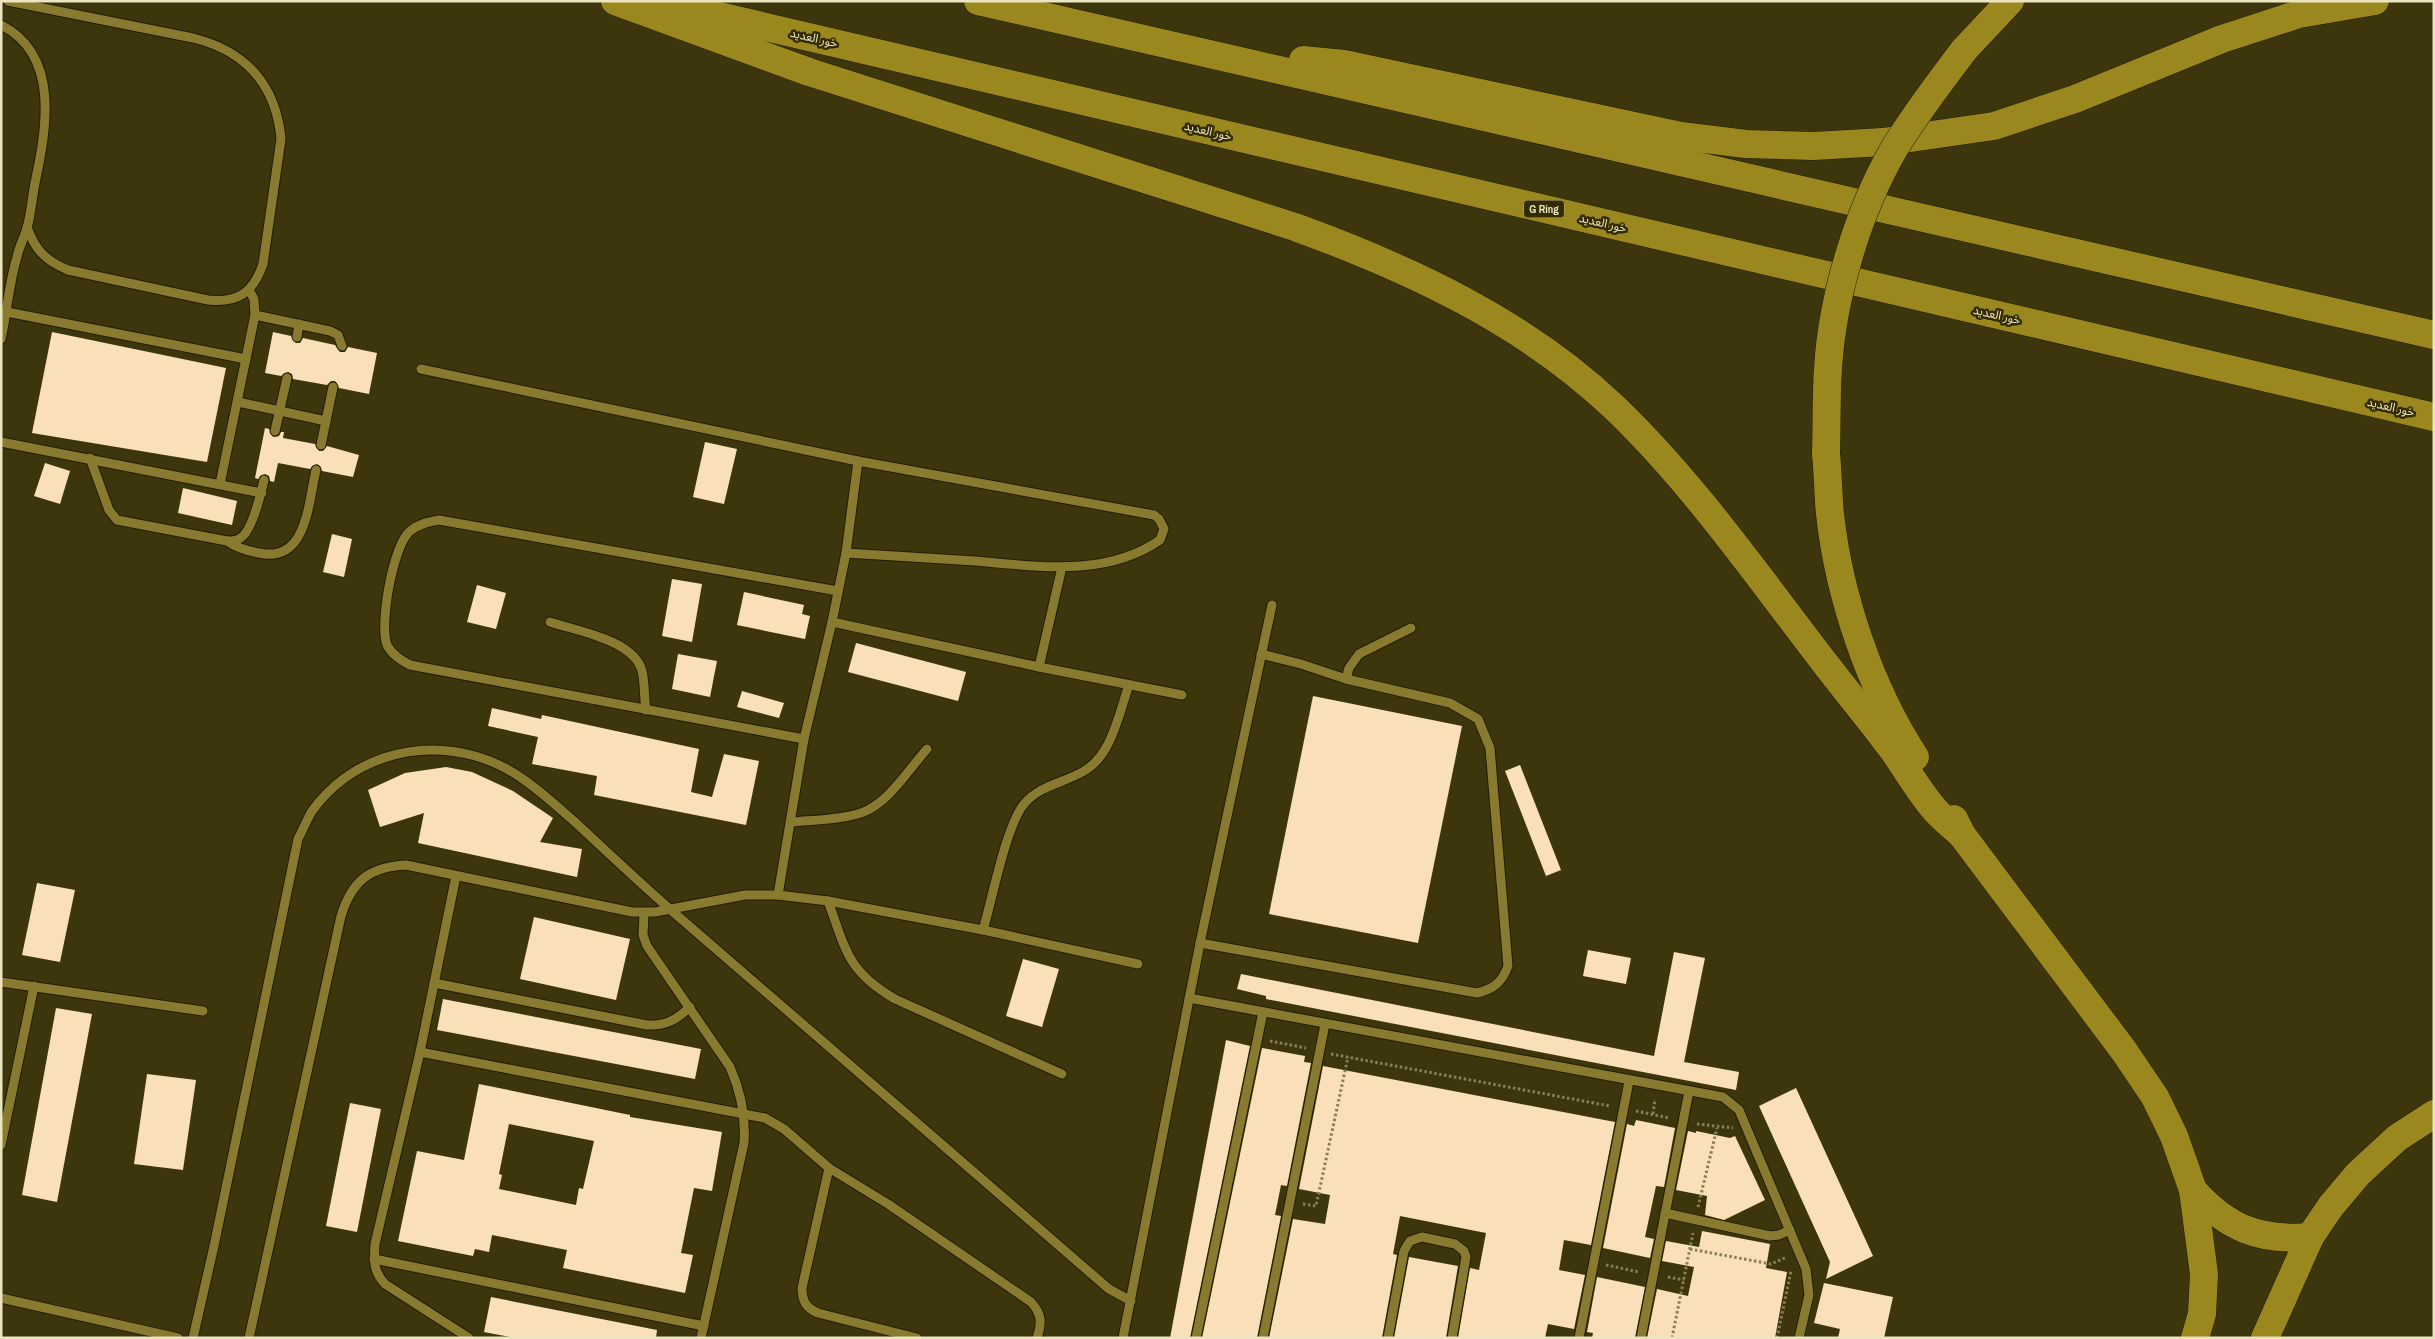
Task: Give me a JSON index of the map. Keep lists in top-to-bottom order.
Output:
{
  "streets": {
    "highway": ["خور العديد", "G Ring"]
  }
}
